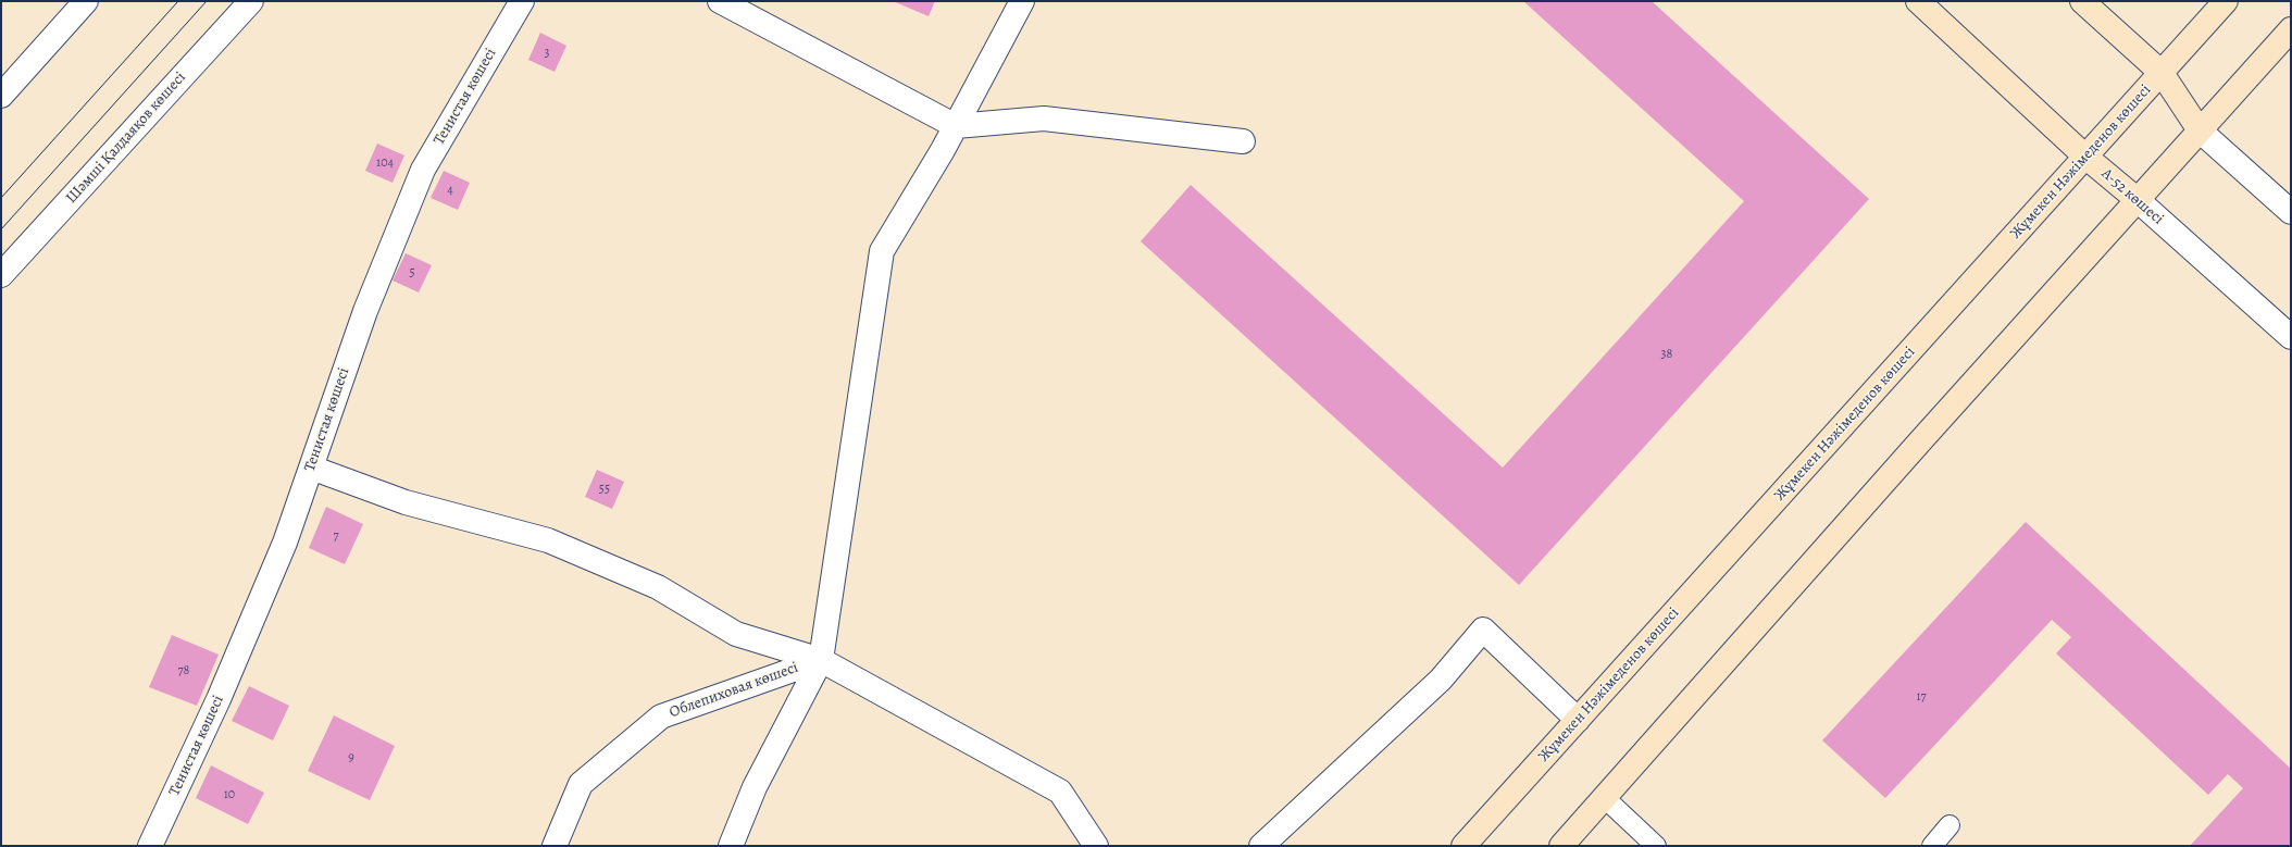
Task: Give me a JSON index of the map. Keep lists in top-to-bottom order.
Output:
{
  "streets": {
    "main road": ["Жұмекен Нәжімеденов көшесі", "А-52 көшесі"],
    "street": ["Тенистая көшесі", "Шәмші Қалдаяқов көшесі", "Облепиховая көшесі"]
  },
  "crossings": [
    ["Жұмекен Нәжімеденов көшесі", "А-52 көшесі"]
  ],
  "house_numbers": [
    "3",
    "104",
    "4",
    "5",
    "38",
    "55",
    "7",
    "78",
    "17",
    "9",
    "10"
  ]
}
